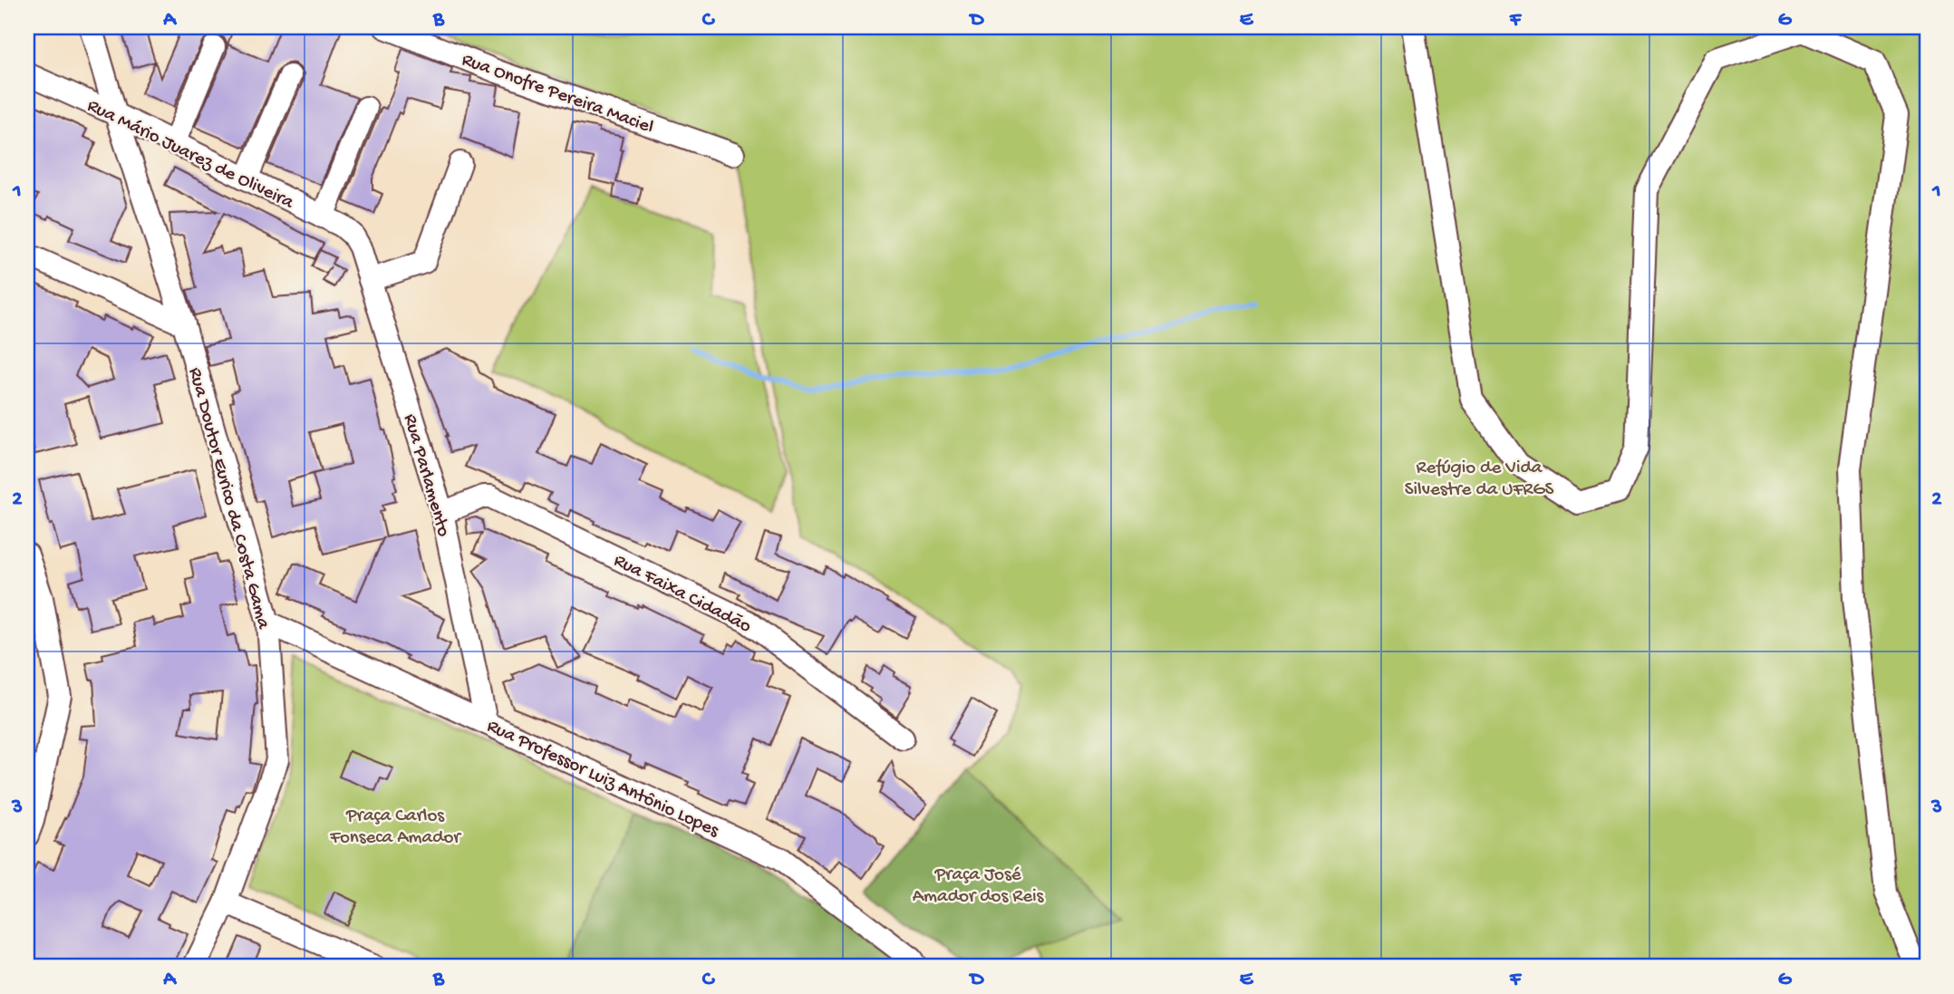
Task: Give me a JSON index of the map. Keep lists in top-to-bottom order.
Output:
{
  "streets": {
    "street": [
      "Rua Onofre Pereira Maciel",
      "Rua Mário Juarez de Oliveira",
      "Rua Parlamento",
      "Rua Doutor Eurico da Costa Gama",
      "Rua Faixa Cidadão",
      "Rua Professor Luiz Antônio Lopes"
    ]
  },
  "crossings": [
    ["Rua Mário Juarez de Oliveira", "Rua Parlamento"],
    ["Rua Mário Juarez de Oliveira", "Rua Doutor Eurico da Costa Gama"],
    ["Rua Parlamento", "Rua Faixa Cidadão"],
    ["Rua Parlamento", "Rua Professor Luiz Antônio Lopes"],
    ["Rua Doutor Eurico da Costa Gama", "Rua Professor Luiz Antônio Lopes"]
  ],
  "parks": ["Refúgio de Vida Silvestre da UFRGS", "Praça Carlos Fonseca Amador", "Praça José Amador dos Reis"],
  "grid": {
    "columns": [
      "A",
      "B",
      "C",
      "D",
      "E",
      "F",
      "G"
    ],
    "rows": ["1", "2", "3"]
  }
}
